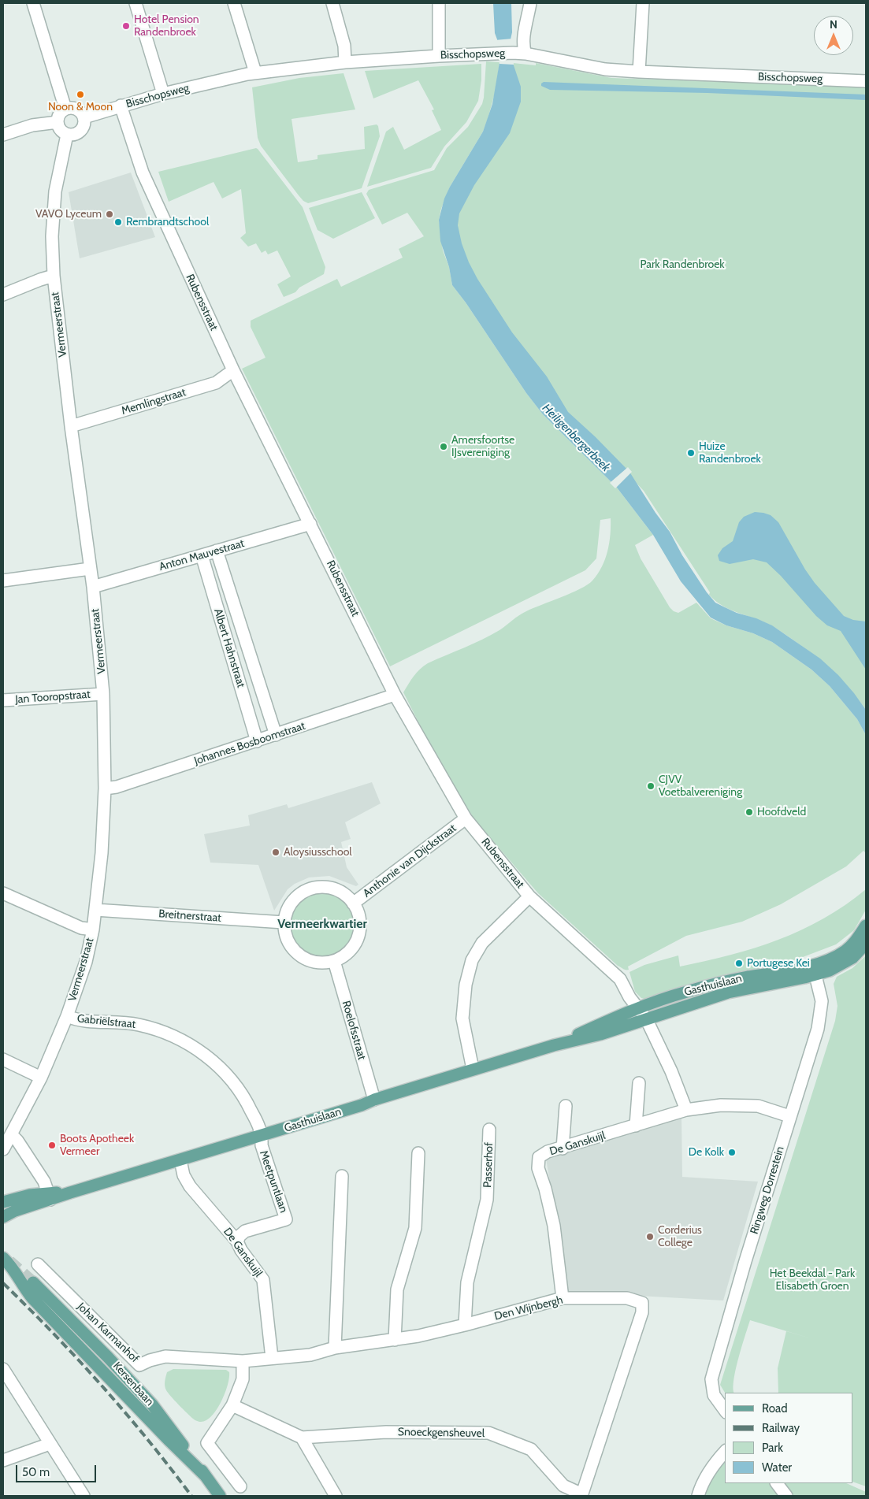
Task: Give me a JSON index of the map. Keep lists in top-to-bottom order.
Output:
{
  "streets": {
    "main road": ["Gasthuislaan", "Kersenbaan"],
    "street": [
      "Bisschopsweg",
      "Rubensstraat",
      "Vermeerstraat",
      "Memlingstraat",
      "Anton Mauvestraat",
      "Albert Hahnstraat",
      "Jan Tooropstraat",
      "Johannes Bosboomstraat",
      "Anthonie van Dijckstraat",
      "Breitnerstraat",
      "Gabriëlstraat",
      "Roelofsstraat",
      "De Ganskuijl",
      "Passerhof",
      "Meetpuntlaan",
      "Ringweg Dorrestein",
      "Den Wijnbergh",
      "Johan Karmanhof",
      "Snoeckgensheuvel"
    ]
  },
  "crossings": [
    ["Bisschopsweg", "Rubensstraat"],
    ["Bisschopsweg", "Vermeerstraat"],
    ["Rubensstraat", "Memlingstraat"],
    ["Rubensstraat", "Anton Mauvestraat"],
    ["Rubensstraat", "Johannes Bosboomstraat"],
    ["Rubensstraat", "Anthonie van Dijckstraat"],
    ["Rubensstraat", "Gasthuislaan"],
    ["Rubensstraat", "De Ganskuijl"],
    ["Vermeerstraat", "Memlingstraat"],
    ["Vermeerstraat", "Anton Mauvestraat"],
    ["Vermeerstraat", "Jan Tooropstraat"],
    ["Vermeerstraat", "Johannes Bosboomstraat"],
    ["Vermeerstraat", "Breitnerstraat"],
    ["Vermeerstraat", "Gabriëlstraat"],
    ["Anton Mauvestraat", "Albert Hahnstraat"],
    ["Albert Hahnstraat", "Johannes Bosboomstraat"],
    ["Anthonie van Dijckstraat", "Breitnerstraat"],
    ["Anthonie van Dijckstraat", "Roelofsstraat"],
    ["Breitnerstraat", "Roelofsstraat"],
    ["Gasthuislaan", "Gabriëlstraat"],
    ["Gasthuislaan", "Roelofsstraat"],
    ["Gasthuislaan", "De Ganskuijl"],
    ["Gasthuislaan", "Meetpuntlaan"],
    ["Gasthuislaan", "Ringweg Dorrestein"],
    ["Gabriëlstraat", "Meetpuntlaan"],
    ["De Ganskuijl", "Meetpuntlaan"],
    ["De Ganskuijl", "Ringweg Dorrestein"],
    ["De Ganskuijl", "Den Wijnbergh"],
    ["Passerhof", "Den Wijnbergh"],
    ["Den Wijnbergh", "Johan Karmanhof"],
    ["Den Wijnbergh", "Snoeckgensheuvel"]
  ],
  "districts": ["Vermeerkwartier"],
  "water": ["Heiligenbergerbeek"],
  "parks": ["Park Randenbroek", "Het Beekdal - Park Elisabeth Groen"],
  "places": [
    "Hotel Pension Randenbroek",
    "Noon & Moon",
    "VAVO Lyceum",
    "Rembrandtschool",
    "Amersfoortse IJsvereniging",
    "Huize Randenbroek",
    "CJVV Voetbalvereniging",
    "Hoofdveld",
    "Aloysiusschool",
    "Portugese Kei",
    "Boots Apotheek Vermeer",
    "De Kolk",
    "Corderius College"
  ],
  "legend": [
    "Road",
    "Railway",
    "Park",
    "Water"
  ],
  "scale_bar": "50 m",
  "north": "top"
}
